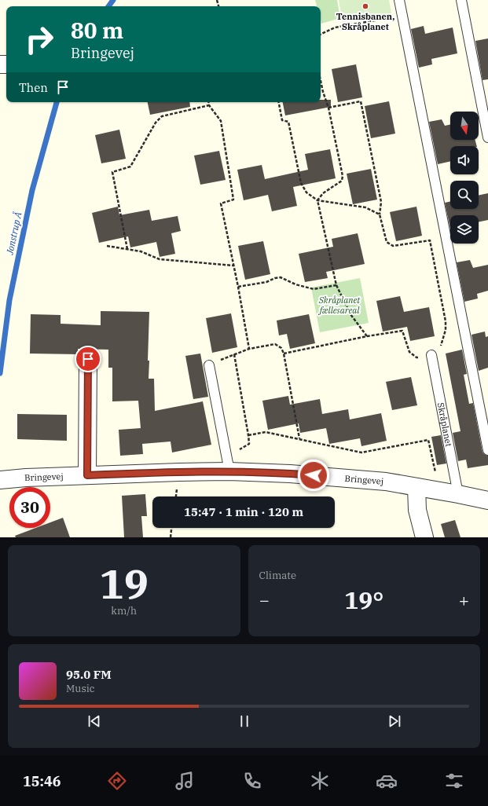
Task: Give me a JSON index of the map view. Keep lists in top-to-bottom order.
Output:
{
  "streets": {
    "street": ["Bringevej"],
    "lane": ["Skråplanet"]
  },
  "crossings": [
    ["Skråplanet", "Bringevej"]
  ],
  "water": ["Jonstrup Å"],
  "parks": ["Skråplanet fællesareal"],
  "places": ["Tennisbanen, Skråplanet"],
  "north": "bottom",
  "page": {
    "turn": ["80 m", "Bringevej"],
    "then": "Then",
    "limit": "30",
    "trip": "15:47 · 1 min · 120 m",
    "tile": [
      ["19", "km/h"],
      "Climate"
    ],
    "heat": ["−", "19°", "+"],
    "song": ["95.0 FM", "Music"],
    "tabs": "15:46"
  }
}
